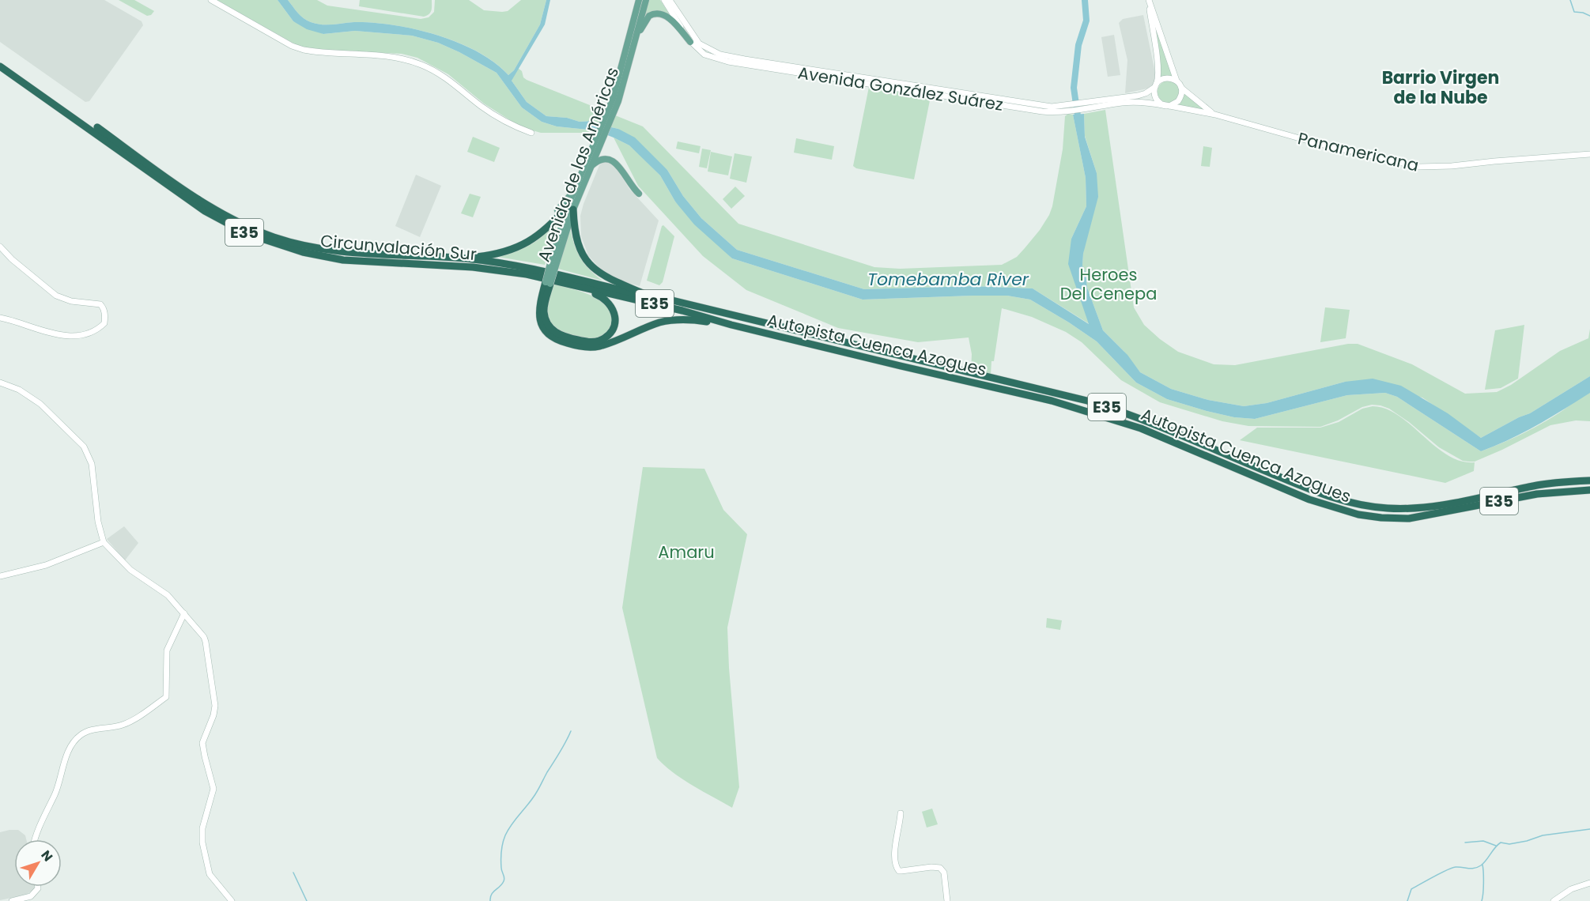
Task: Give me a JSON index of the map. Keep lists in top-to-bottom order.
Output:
{
  "streets": {
    "highway": ["E35", "Circunvalación Sur", "Autopista Cuenca Azogues"],
    "main road": ["Avenida González Suárez", "Panamericana", "Avenida de las Américas"]
  },
  "crossings": [
    ["Avenida González Suárez", "Panamericana"],
    ["Circunvalación Sur", "Autopista Cuenca Azogues"]
  ],
  "districts": ["Barrio Virgen de la Nube"],
  "water": ["Tomebamba River"],
  "parks": ["Heroes Del Cenepa", "Amaru"],
  "north": "top right"
}
